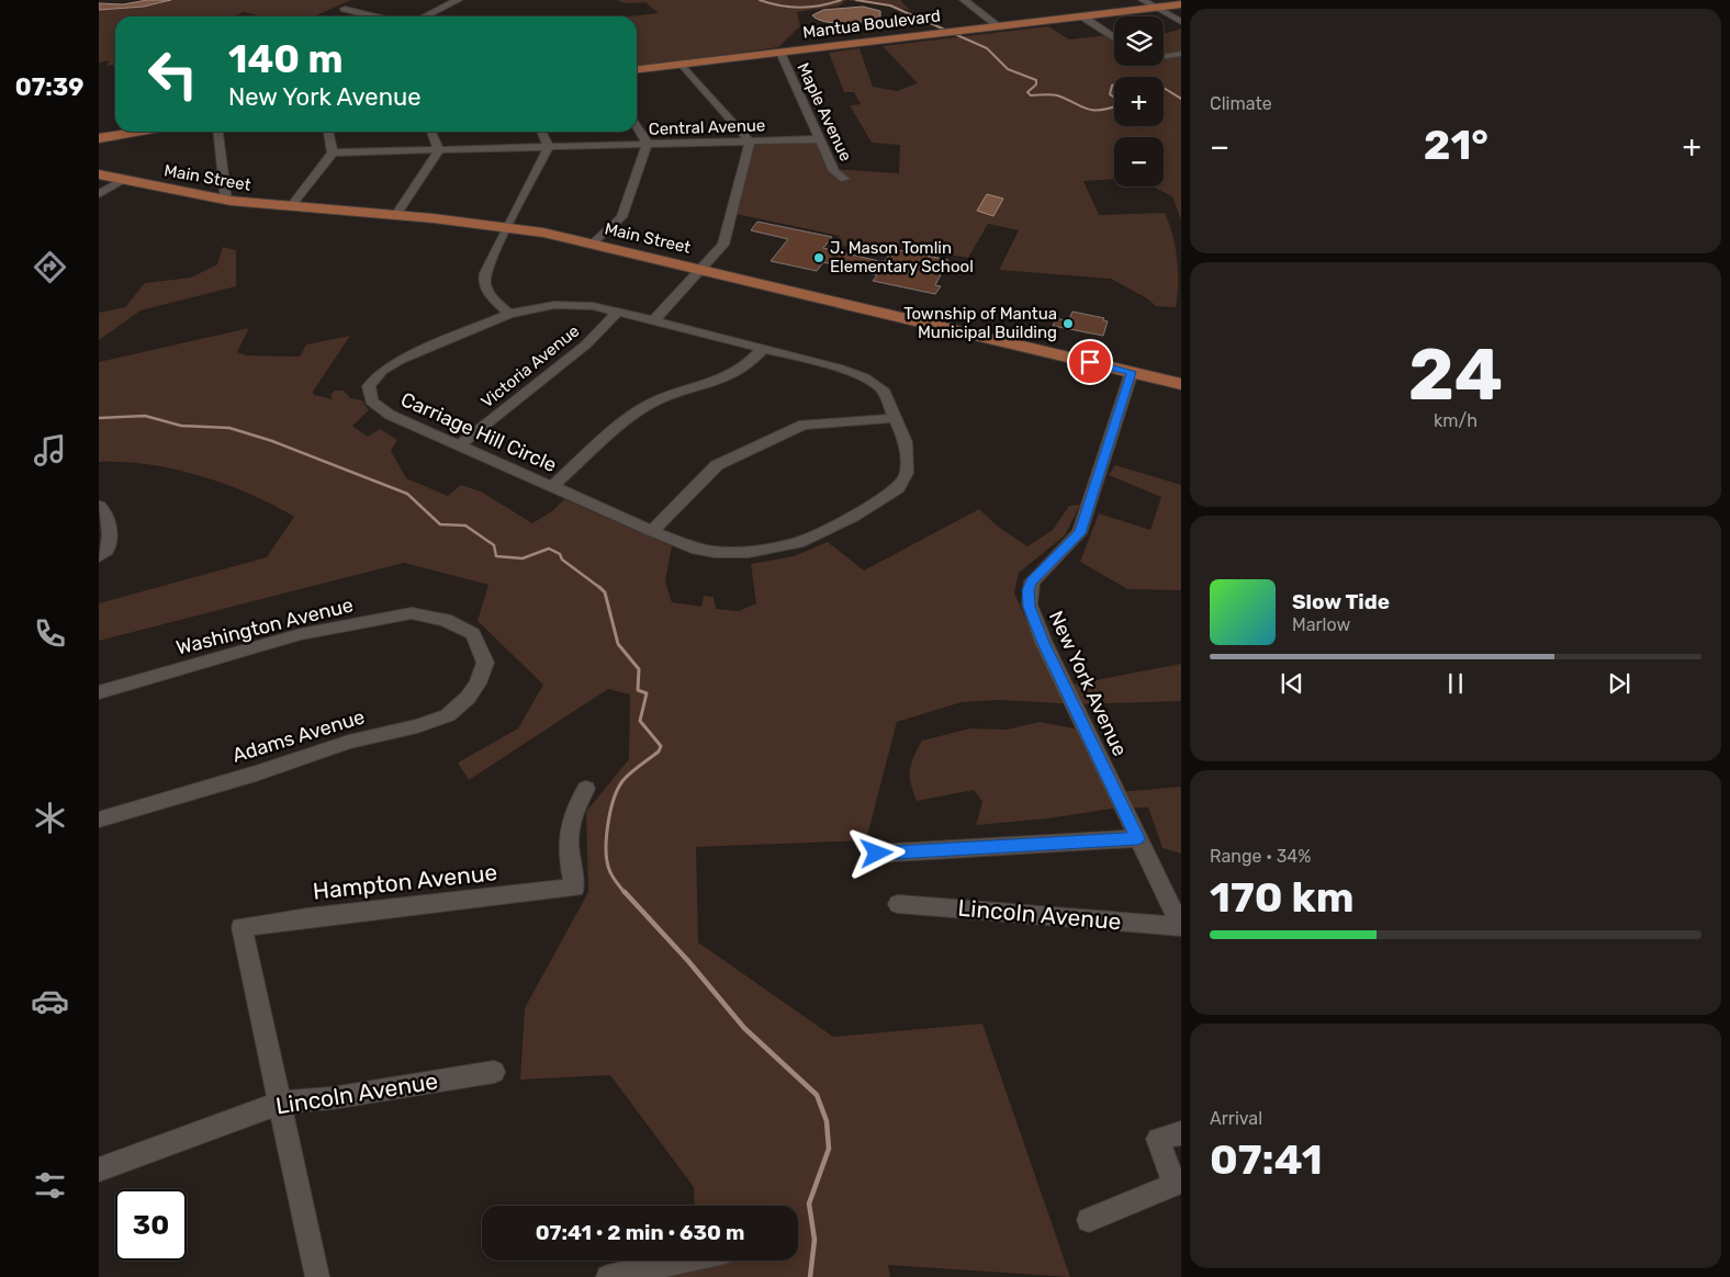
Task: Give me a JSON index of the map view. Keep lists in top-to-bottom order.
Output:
{
  "streets": {
    "main road": ["Mantua Boulevard", "Main Street"],
    "street": [
      "Maple Avenue",
      "Central Avenue",
      "Victoria Avenue",
      "Carriage Hill Circle",
      "Washington Avenue",
      "New York Avenue",
      "Adams Avenue",
      "Hampton Avenue",
      "Lincoln Avenue"
    ]
  },
  "crossings": [
    ["Mantua Boulevard", "Maple Avenue"],
    ["Maple Avenue", "Central Avenue"],
    ["Main Street", "New York Avenue"],
    ["Victoria Avenue", "Carriage Hill Circle"],
    ["Washington Avenue", "Adams Avenue"],
    ["New York Avenue", "Lincoln Avenue"],
    ["Hampton Avenue", "Lincoln Avenue"]
  ],
  "places": ["J. Mason Tomlin Elementary School", "Township of Mantua Municipal Building"],
  "page": {
    "tabs": "07:39",
    "tile": [
      "Climate",
      ["24", "km/h"],
      ["Range · 34%", "170 km"],
      ["Arrival", "07:41"]
    ],
    "map_buttons": ["+", "−"],
    "turn": ["140 m", "New York Avenue"],
    "heat": ["−", "21°", "+"],
    "song": ["Slow Tide", "Marlow"],
    "limit": "30",
    "trip": "07:41 · 2 min · 630 m"
  }
}
